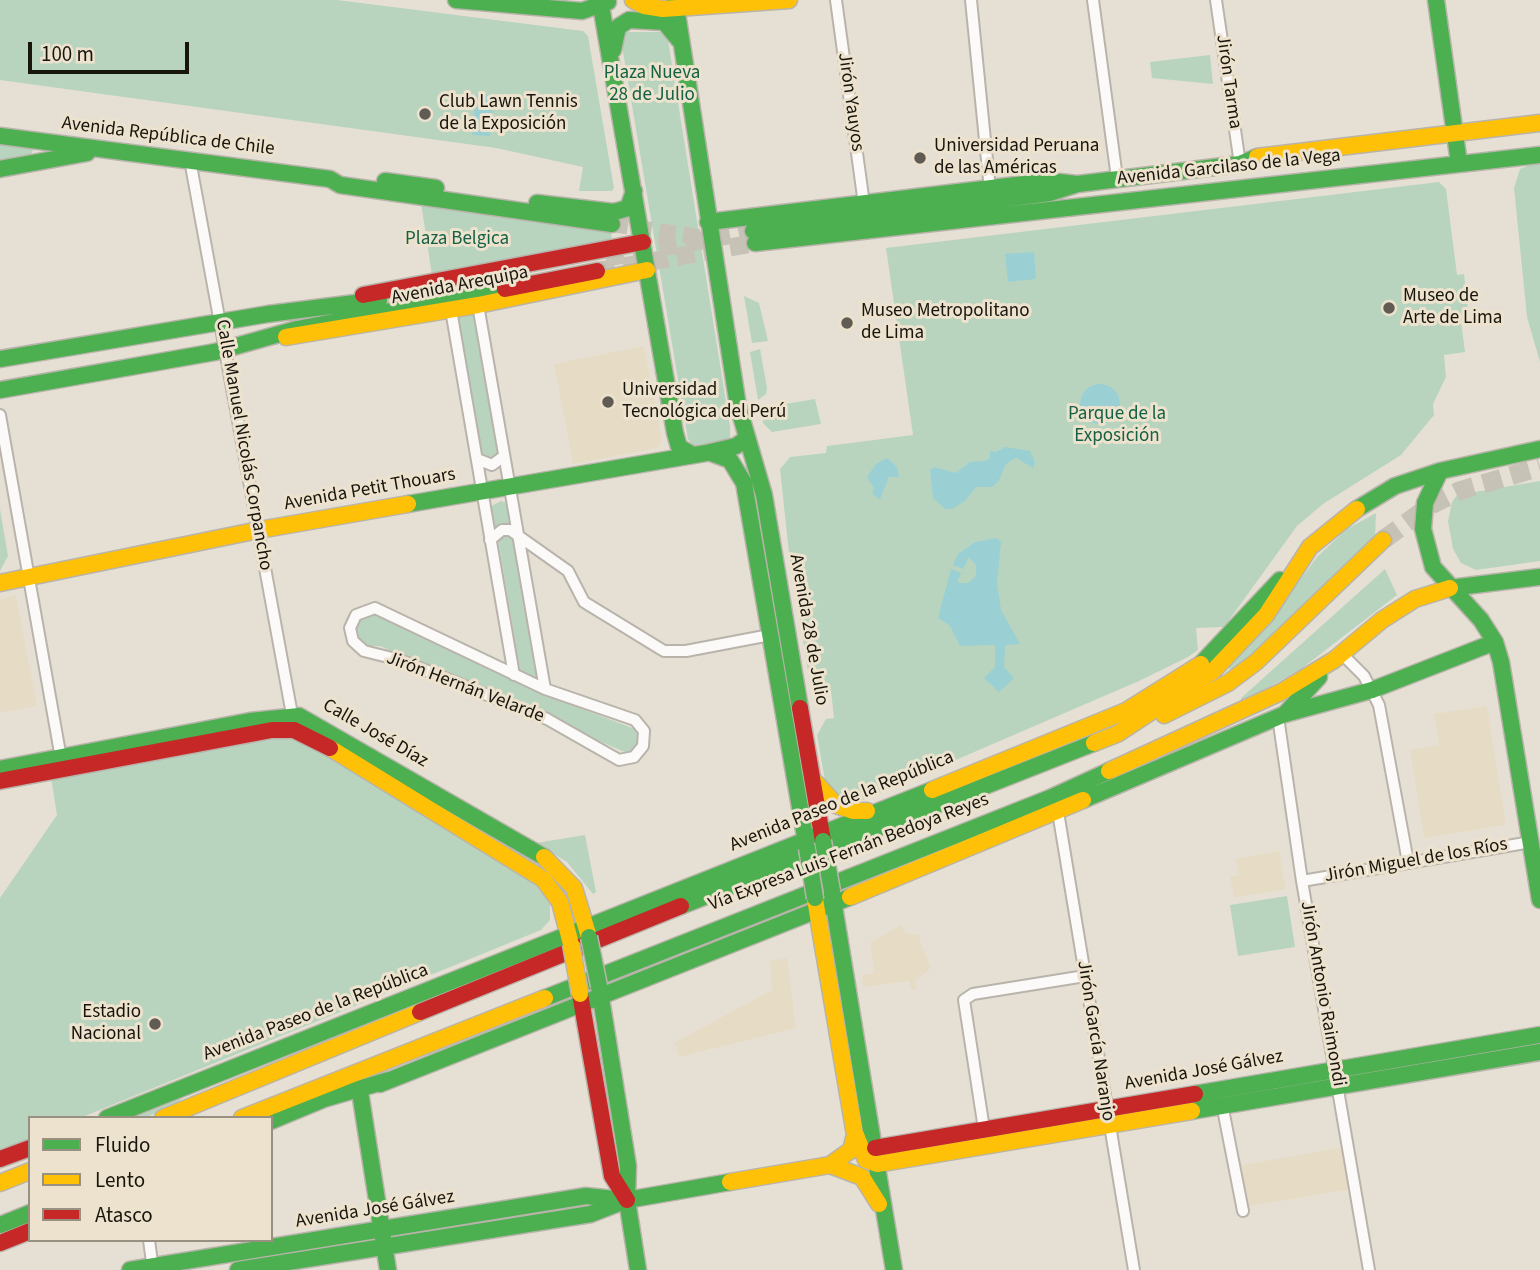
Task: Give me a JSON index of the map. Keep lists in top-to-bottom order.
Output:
{
  "streets": {
    "main road": [
      "Avenida República de Chile",
      "Avenida Garcilaso de la Vega",
      "Avenida Arequipa",
      "Avenida Petit Thouars",
      "Avenida 28 de Julio",
      "Calle José Díaz",
      "Avenida Paseo de la República",
      "Vía Expresa Luis Fernán Bedoya Reyes",
      "Avenida José Gálvez"
    ],
    "street": [
      "Jirón Tarma",
      "Jirón Yauyos",
      "Calle Manuel Nicolás Corpancho",
      "Jirón Hernán Velarde",
      "Jirón Miguel de los Ríos",
      "Jirón Antonio Raimondi",
      "Jirón García Naranjo"
    ]
  },
  "crossings": [
    ["Jirón Tarma", "Avenida Garcilaso de la Vega"],
    ["Jirón Yauyos", "Avenida Garcilaso de la Vega"],
    ["Avenida República de Chile", "Calle Manuel Nicolás Corpancho"],
    ["Avenida Garcilaso de la Vega", "Avenida 28 de Julio"],
    ["Avenida Arequipa", "Calle Manuel Nicolás Corpancho"],
    ["Avenida Arequipa", "Jirón Hernán Velarde"],
    ["Calle Manuel Nicolás Corpancho", "Avenida Petit Thouars"],
    ["Calle Manuel Nicolás Corpancho", "Calle José Díaz"],
    ["Avenida Petit Thouars", "Avenida 28 de Julio"],
    ["Avenida Petit Thouars", "Jirón Hernán Velarde"],
    ["Avenida 28 de Julio", "Avenida Paseo de la República"],
    ["Avenida 28 de Julio", "Avenida José Gálvez"],
    ["Calle José Díaz", "Avenida Paseo de la República"],
    ["Calle José Díaz", "Avenida José Gálvez"],
    ["Avenida Paseo de la República", "Vía Expresa Luis Fernán Bedoya Reyes"],
    ["Jirón Miguel de los Ríos", "Jirón Antonio Raimondi"],
    ["Jirón Antonio Raimondi", "Avenida José Gálvez"],
    ["Jirón García Naranjo", "Avenida José Gálvez"]
  ],
  "parks": ["Plaza Nueva 28 de Julio", "Plaza Belgica", "Parque de la Exposición"],
  "places": [
    "Club Lawn Tennis de la Exposición",
    "Universidad Peruana de las Américas",
    "Museo de Arte de Lima",
    "Museo Metropolitano de Lima",
    "Universidad Tecnológica del Perú",
    "Estadio Nacional"
  ],
  "legend": ["Fluido", "Lento", "Atasco"],
  "scale_bar": "100 m"
}
